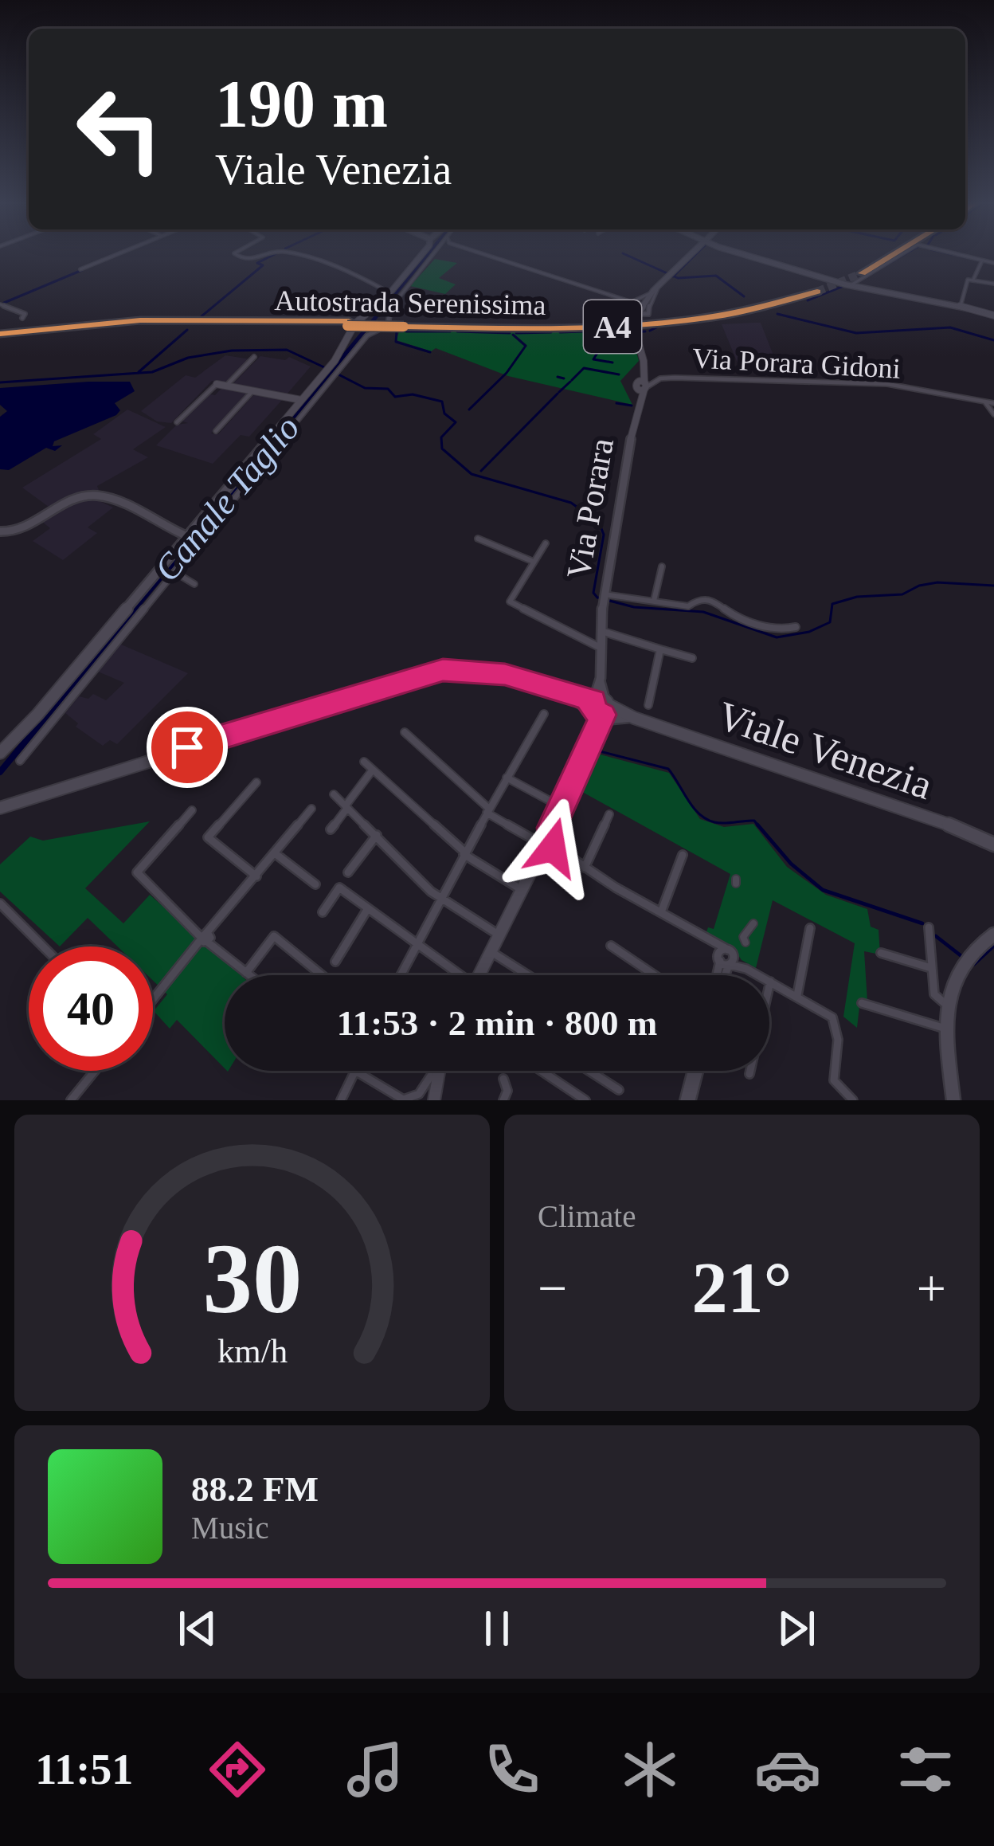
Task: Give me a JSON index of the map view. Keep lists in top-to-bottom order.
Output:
{
  "streets": {
    "highway": ["Autostrada Serenissima", "A4"],
    "main road": ["Viale Venezia"],
    "street": ["Via Porara Gidoni", "Via Porara"]
  },
  "crossings": [
    ["Via Porara Gidoni", "Via Porara"],
    ["Via Porara", "Viale Venezia"]
  ],
  "water": ["Canale Taglio"],
  "page": {
    "turn": ["190 m", "Viale Venezia"],
    "limit": "40",
    "trip": "11:53 · 2 min · 800 m",
    "tile": "Climate",
    "heat": ["−", "21°", "+"],
    "song": ["88.2 FM", "Music"],
    "tabs": "11:51",
    "gauge": ["30", "km/h"]
  }
}
